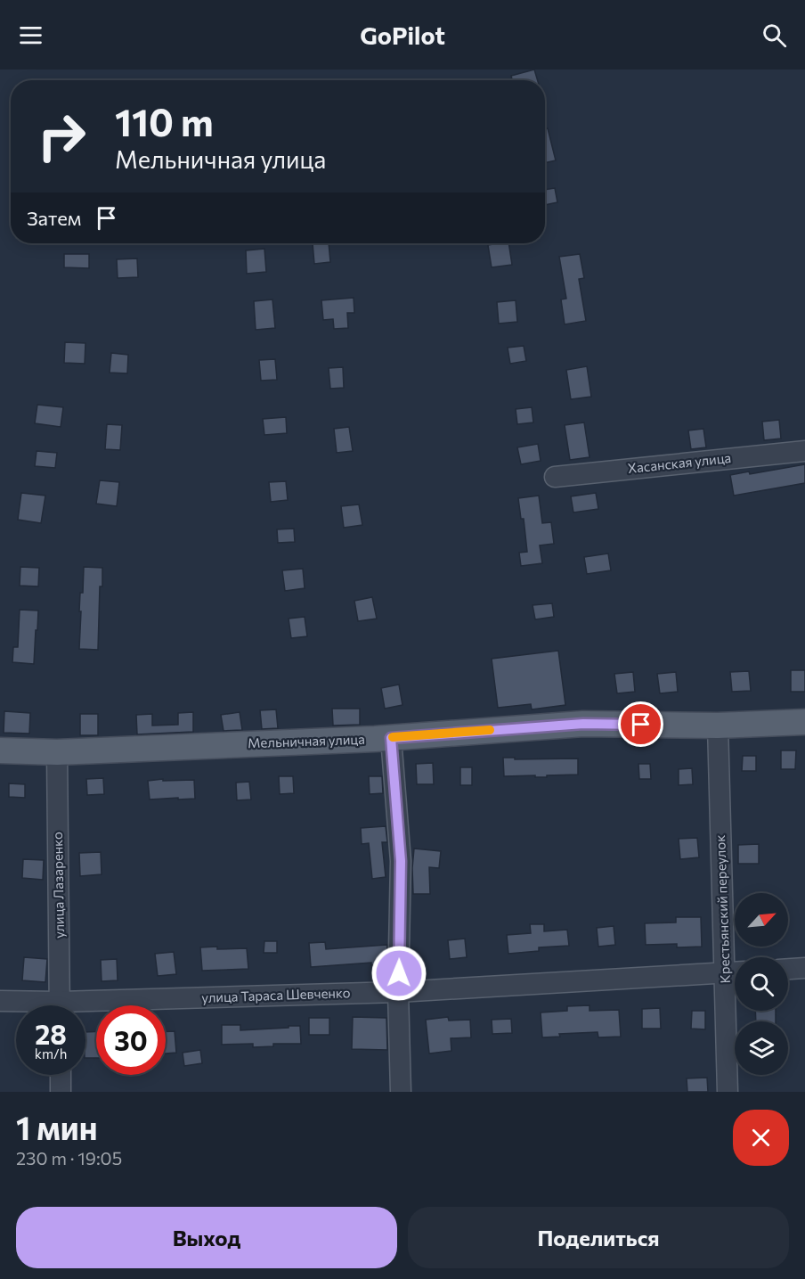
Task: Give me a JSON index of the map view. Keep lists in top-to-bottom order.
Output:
{
  "streets": {
    "main road": ["Мельничная улица"],
    "street": [
      "Хасанская улица",
      "улица Лазаренко",
      "Крестьянский переулок",
      "улица Тараса Шевченко"
    ]
  },
  "crossings": [
    ["Мельничная улица", "улица Лазаренко"],
    ["Мельничная улица", "Крестьянский переулок"],
    ["Крестьянский переулок", "улица Тараса Шевченко"]
  ],
  "north": "top right",
  "page": {
    "header": "GoPilot",
    "turn": ["110 m", "Мельничная улица"],
    "then": "Затем",
    "speed": "28 km/h",
    "limit": "30",
    "heading": ["1 мин", "230 m · 19:05"],
    "buttons": ["Выход", "Поделиться"]
  }
}
